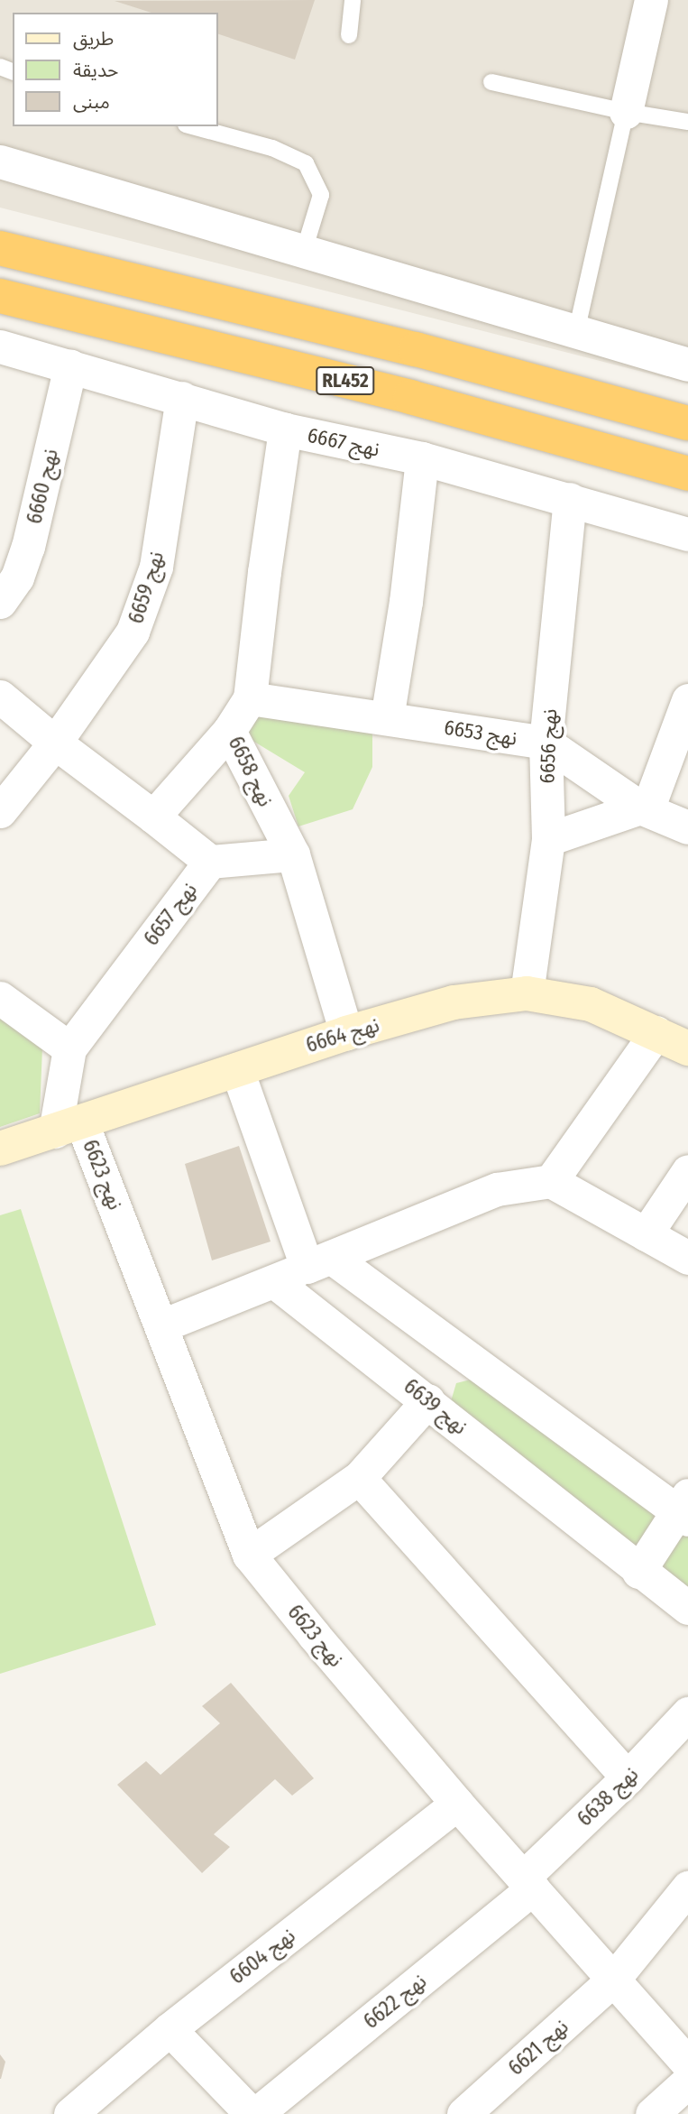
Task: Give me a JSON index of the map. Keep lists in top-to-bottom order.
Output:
{
  "streets": {
    "highway": ["RL452"],
    "street": [
      "نهج 6667",
      "نهج 6660",
      "نهج 6659",
      "نهج 6653",
      "نهج 6656",
      "نهج 6658",
      "نهج 6657",
      "نهج 6664",
      "نهج 6623",
      "نهج 6639",
      "نهج 6638",
      "نهج 6604",
      "نهج 6622",
      "نهج 6621"
    ]
  },
  "crossings": [
    ["نهج 6667", "نهج 6660"],
    ["نهج 6667", "نهج 6659"],
    ["نهج 6667", "نهج 6656"],
    ["نهج 6667", "نهج 6658"],
    ["نهج 6659", "نهج 6657"],
    ["نهج 6653", "نهج 6656"],
    ["نهج 6653", "نهج 6658"],
    ["نهج 6656", "نهج 6664"],
    ["نهج 6658", "نهج 6664"],
    ["نهج 6657", "نهج 6664"],
    ["نهج 6657", "نهج 6623"],
    ["نهج 6664", "نهج 6623"],
    ["نهج 6623", "نهج 6638"],
    ["نهج 6623", "نهج 6604"],
    ["نهج 6623", "نهج 6622"],
    ["نهج 6623", "نهج 6621"],
    ["نهج 6638", "نهج 6622"]
  ],
  "legend": ["طريق", "حديقة", "مبنى"]
}
